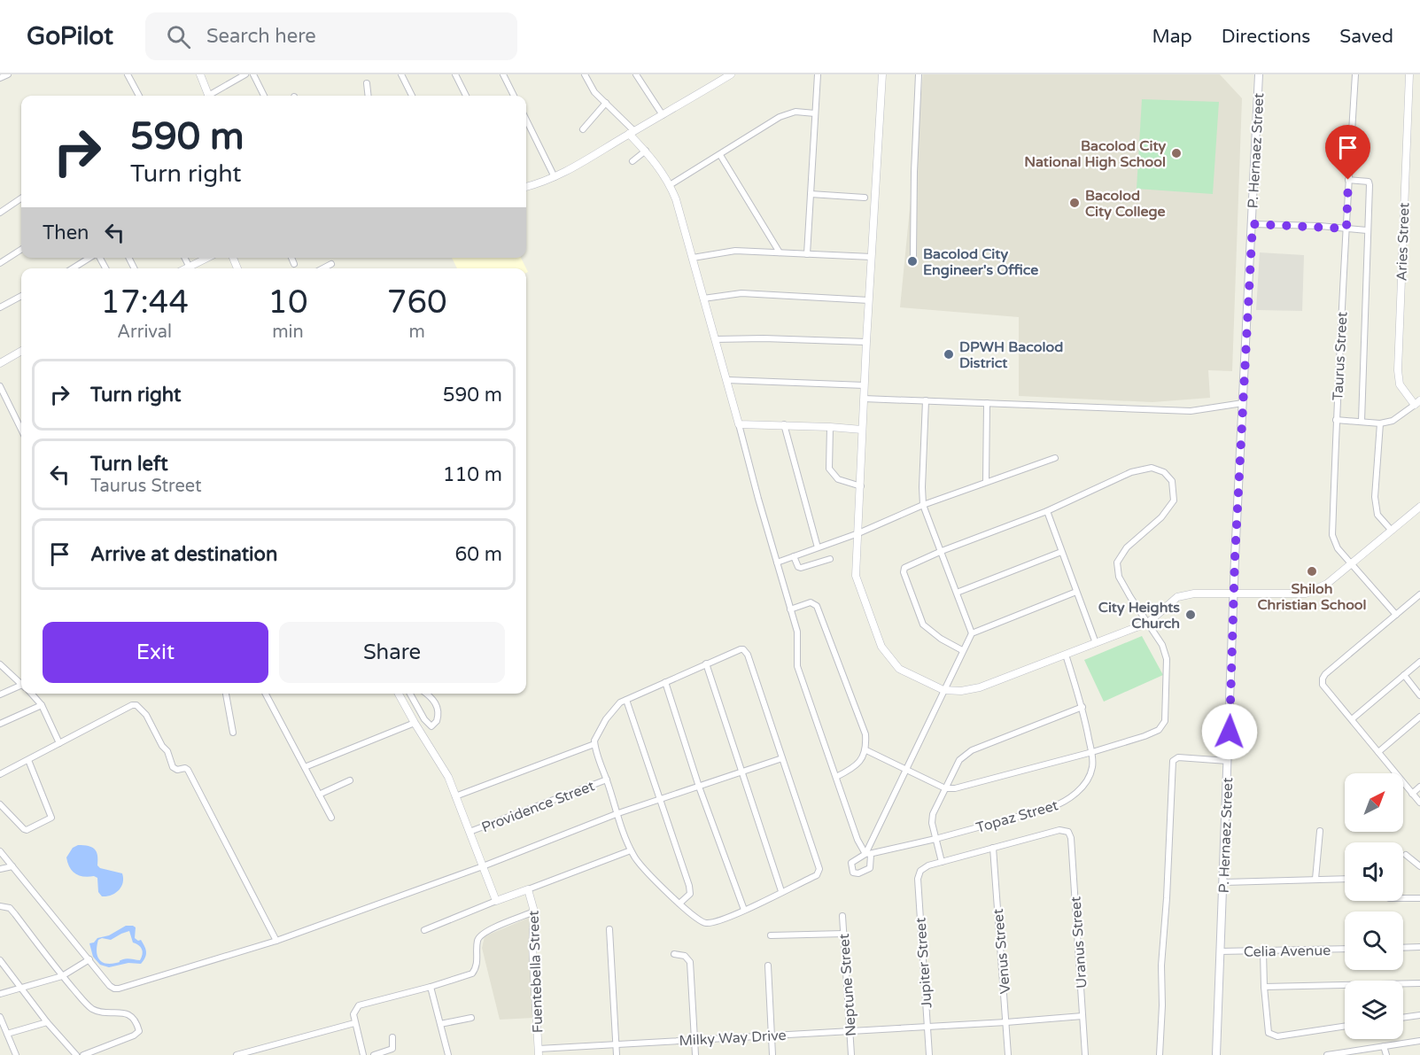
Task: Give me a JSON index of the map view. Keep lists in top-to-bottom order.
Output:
{
  "streets": {
    "main road": ["P. Hernaez Street"],
    "street": [
      "Aries Street",
      "Taurus Street",
      "Providence Street",
      "Topaz Street",
      "Uranus Street",
      "Celia Avenue",
      "Venus Street",
      "Jupiter Street",
      "Fuentebella Street",
      "Neptune Street",
      "Milky Way Drive"
    ]
  },
  "crossings": [
    ["P. Hernaez Street", "Celia Avenue"],
    ["Uranus Street", "Venus Street"],
    ["Uranus Street", "Milky Way Drive"],
    ["Venus Street", "Milky Way Drive"],
    ["Jupiter Street", "Milky Way Drive"],
    ["Fuentebella Street", "Milky Way Drive"],
    ["Neptune Street", "Milky Way Drive"]
  ],
  "places": [
    "Bacolod City National High School",
    "Bacolod City College",
    "Bacolod City Engineer's Office",
    "DPWH Bacolod District",
    "Shiloh Christian School",
    "City Heights Church"
  ],
  "north": "top right",
  "page": {
    "header": "GoPilot",
    "search": "Search here",
    "nav": ["Map", "Directions", "Saved"],
    "turn": ["590 m", "Turn right"],
    "then": "Then",
    "eta": [
      "17:44",
      "Arrival",
      "10",
      "min",
      "760",
      "m"
    ],
    "list": [
      {
        "name": "Turn right",
        "value": "590 m"
      },
      {
        "name": "Turn left",
        "note": "Taurus Street",
        "value": "110 m"
      },
      {
        "name": "Arrive at destination",
        "value": "60 m"
      }
    ],
    "buttons": ["Exit", "Share"]
  }
}
